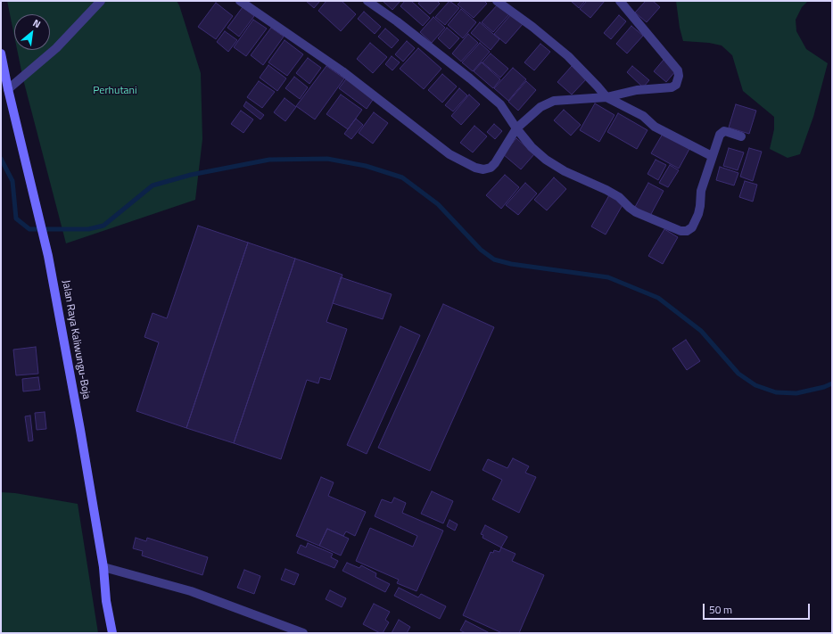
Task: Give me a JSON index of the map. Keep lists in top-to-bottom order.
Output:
{
  "streets": {
    "main road": ["Jalan Raya Kaliwungu-Boja"]
  },
  "parks": ["Perhutani"],
  "scale_bar": "50 m",
  "north": "top right"
}
